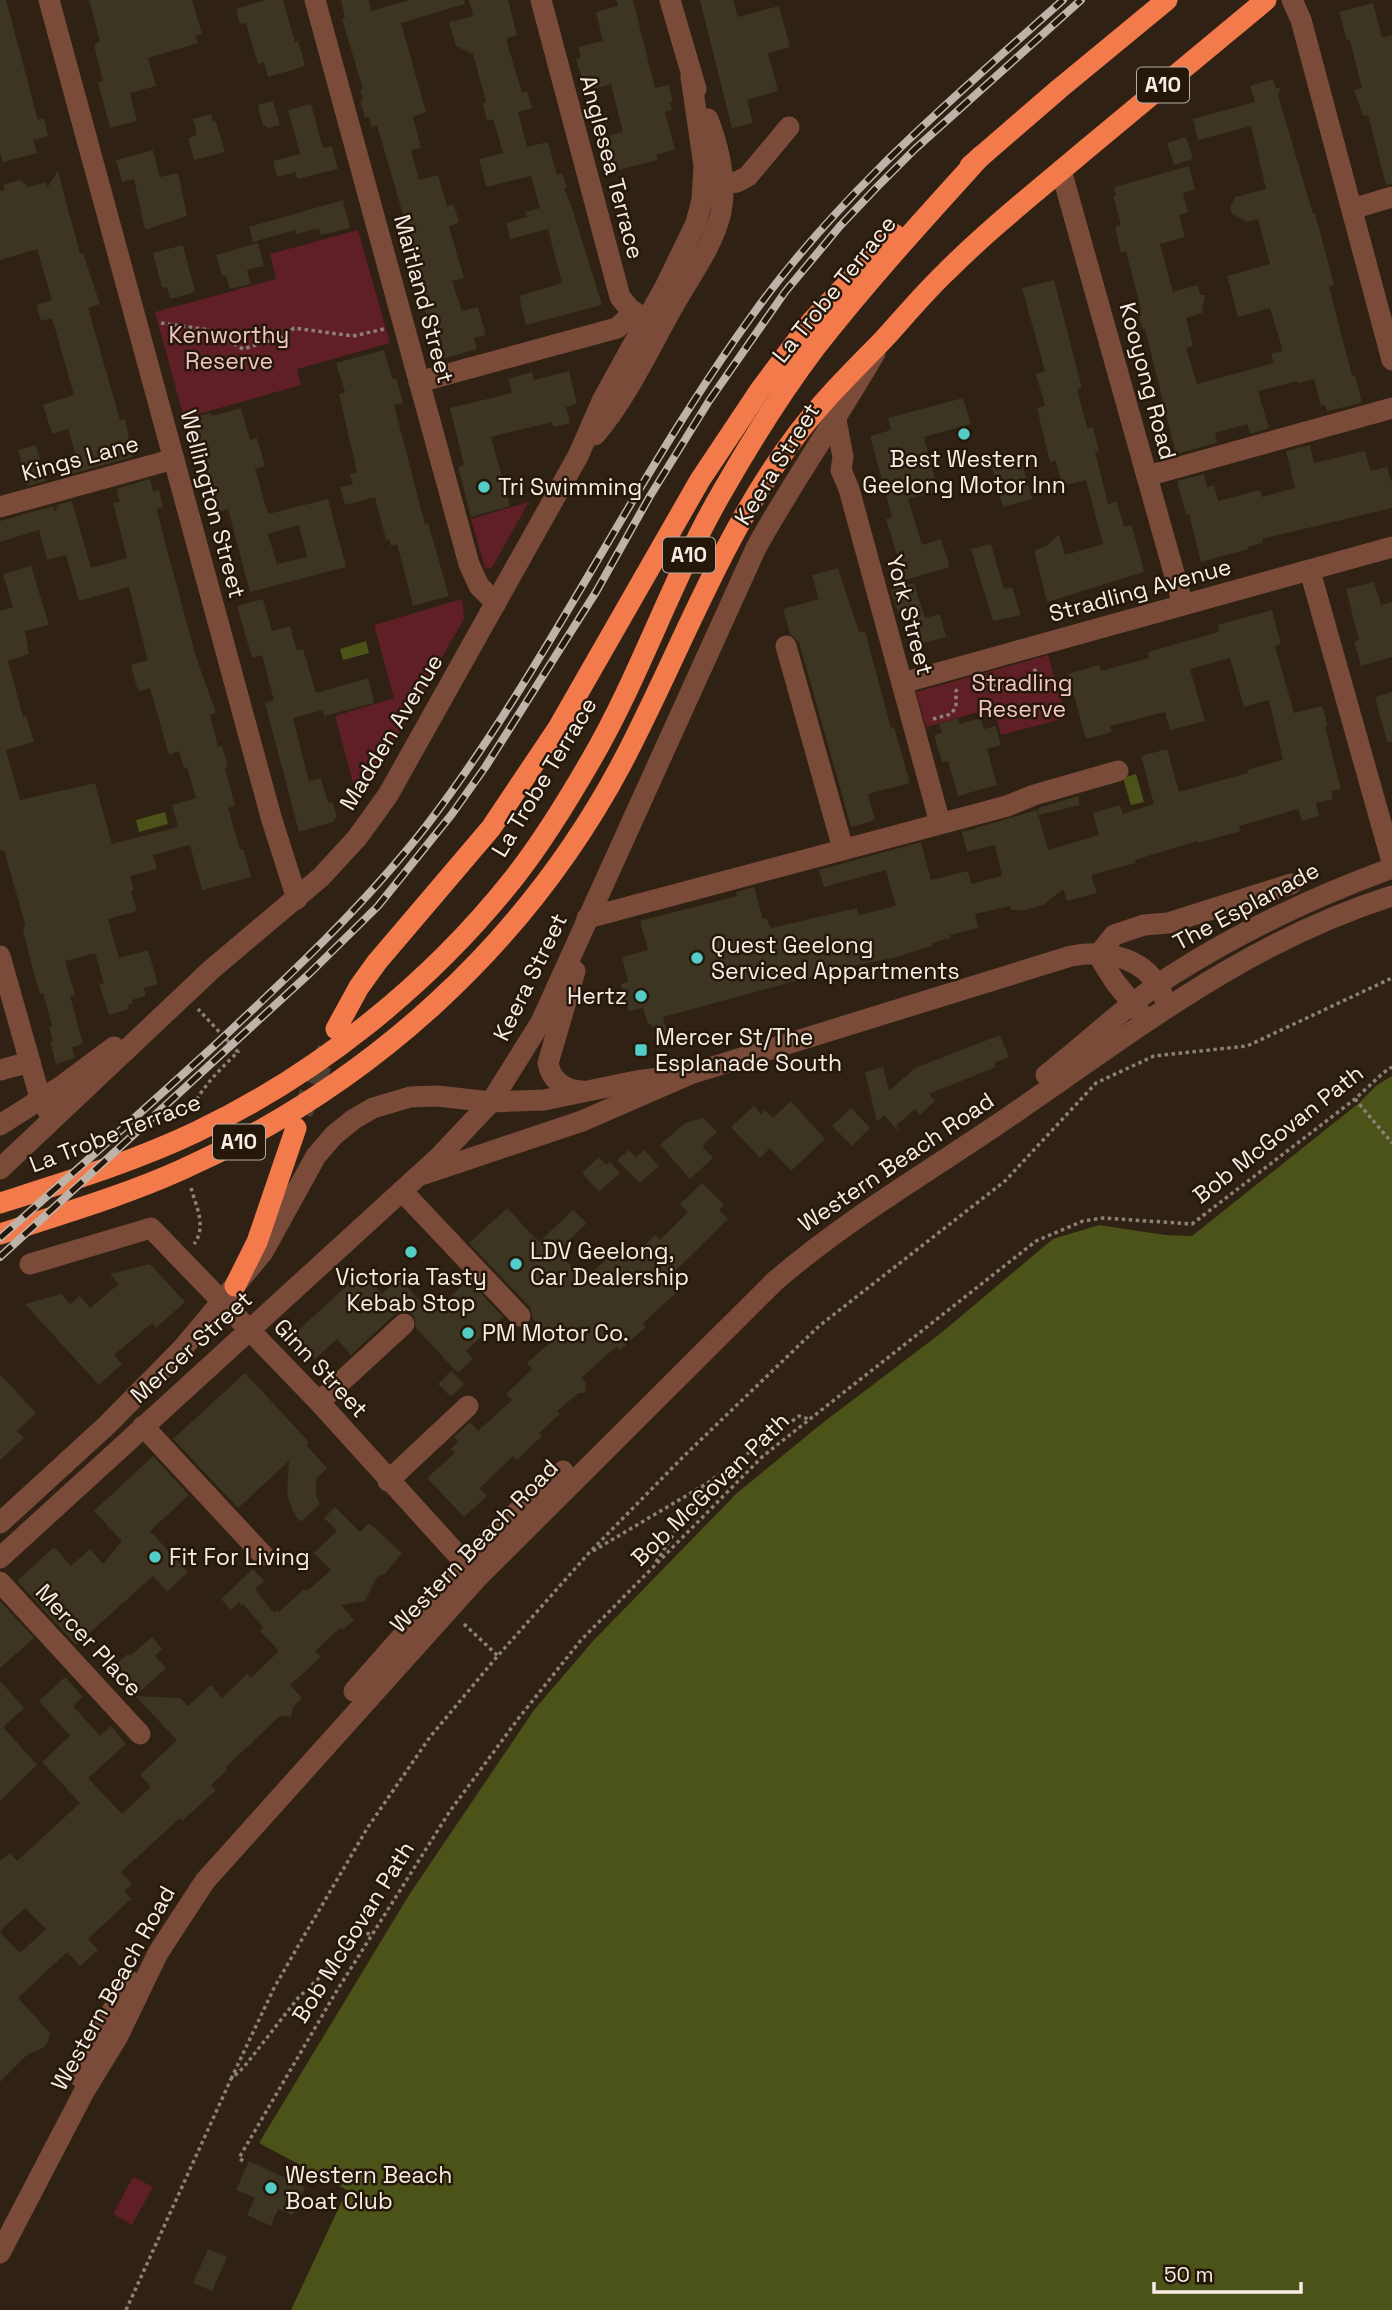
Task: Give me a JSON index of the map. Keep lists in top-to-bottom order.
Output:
{
  "streets": {
    "highway": ["A10", "La Trobe Terrace", "Keera Street"],
    "street": [
      "Anglesea Terrace",
      "Maitland Street",
      "Kooyong Road",
      "Kings Lane",
      "Wellington Street",
      "Stradling Avenue",
      "York Street",
      "Madden Avenue",
      "The Esplanade",
      "Western Beach Road",
      "Mercer Street",
      "Ginn Street",
      "Mercer Place"
    ],
    "path": ["Bob McGovan Path"]
  },
  "crossings": [
    ["A10", "La Trobe Terrace"],
    ["A10", "Keera Street"],
    ["Anglesea Terrace", "Madden Avenue"],
    ["Maitland Street", "Madden Avenue"],
    ["Kooyong Road", "Keera Street"],
    ["Kooyong Road", "Stradling Avenue"],
    ["Kings Lane", "Wellington Street"],
    ["Keera Street", "York Street"],
    ["Keera Street", "Mercer Street"],
    ["Wellington Street", "Madden Avenue"],
    ["Stradling Avenue", "York Street"],
    ["The Esplanade", "Western Beach Road"],
    ["Western Beach Road", "Ginn Street"],
    ["Mercer Street", "Ginn Street"]
  ],
  "parks": ["Kenworthy Reserve", "Stradling Reserve"],
  "places": {
    "other": [
      "Best Western Geelong Motor Inn",
      "Tri Swimming",
      "Quest Geelong Serviced Appartments",
      "Hertz",
      "Victoria Tasty Kebab Stop",
      "LDV Geelong, Car Dealership",
      "PM Motor Co.",
      "Fit For Living",
      "Western Beach Boat Club"
    ],
    "transit": ["Mercer St/The Esplanade South"]
  },
  "scale_bar": "50 m"
}
